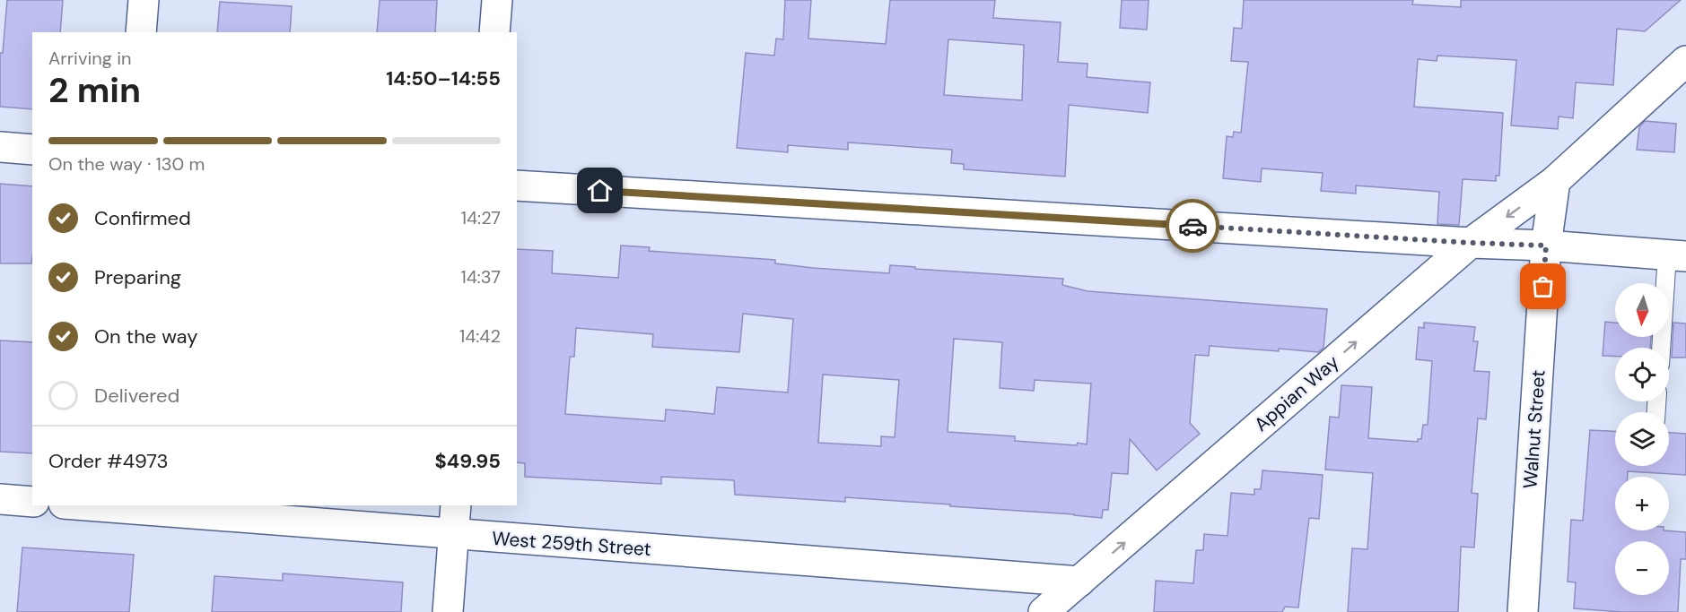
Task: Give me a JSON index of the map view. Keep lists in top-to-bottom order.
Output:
{
  "streets": {
    "street": ["Appian Way", "Walnut Street", "West 259th Street"]
  },
  "crossings": [
    ["Appian Way", "West 259th Street"]
  ],
  "north": "bottom",
  "page": {
    "heading": ["2 min", "Arriving in", "14:50–14:55"],
    "panel": ["Order #4973", "$49.95"],
    "bar": "On the way · 130 m",
    "list": [
      ["Confirmed", "14:27"],
      ["Preparing", "14:37"],
      ["On the way", "14:42"],
      "Delivered"
    ],
    "map_buttons": ["+", "−"]
  }
}
